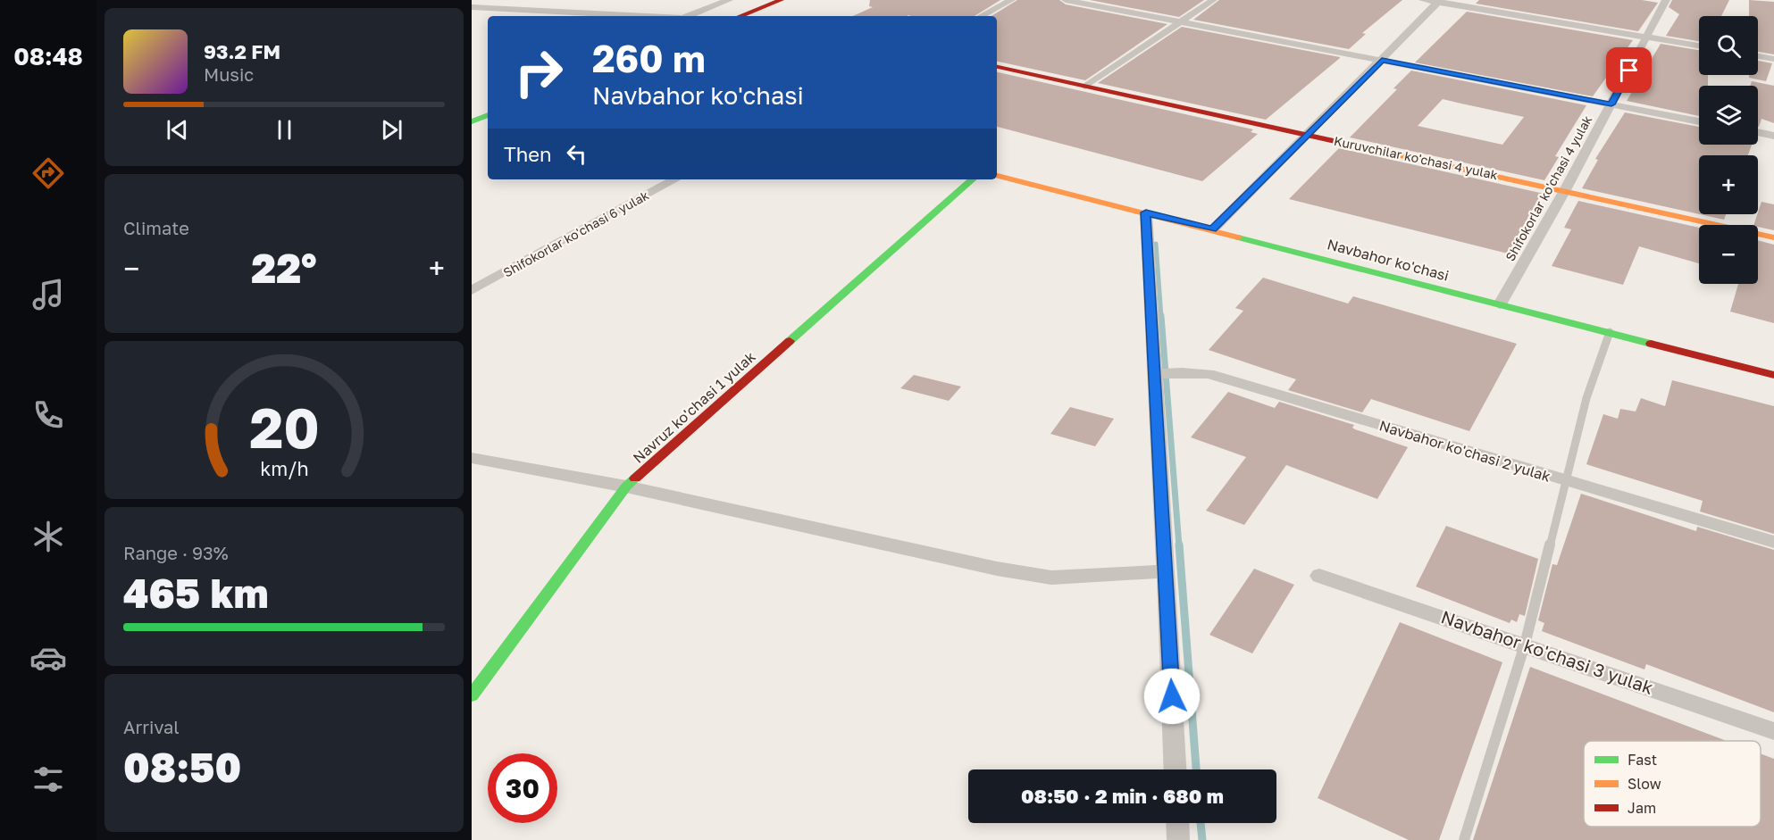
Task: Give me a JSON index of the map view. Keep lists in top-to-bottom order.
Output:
{
  "streets": {
    "street": [
      "Kuruvchilar ko'chasi 4 yulak",
      "Shifokorlar ko'chasi 4 yulak",
      "Shifokorlar ko'chasi 6 yulak",
      "Navbahor ko'chasi",
      "Navruz ko'chasi 1 yulak",
      "Navbahor ko'chasi 2 yulak",
      "Navbahor ko'chasi 3 yulak"
    ]
  },
  "crossings": [
    ["Kuruvchilar ko'chasi 4 yulak", "Shifokorlar ko'chasi 4 yulak"],
    ["Shifokorlar ko'chasi 4 yulak", "Navbahor ko'chasi"]
  ],
  "legend": ["Fast", "Slow", "Jam"],
  "page": {
    "tabs": "08:48",
    "map_buttons": ["+", "−"],
    "turn": ["260 m", "Navbahor ko'chasi"],
    "song": ["93.2 FM", "Music"],
    "then": "Then",
    "tile": [
      "Climate",
      ["Range · 93%", "465 km"],
      ["Arrival", "08:50"]
    ],
    "heat": ["−", "22°", "+"],
    "limit": "30",
    "trip": "08:50 · 2 min · 680 m",
    "gauge": ["20", "km/h"]
  }
}
